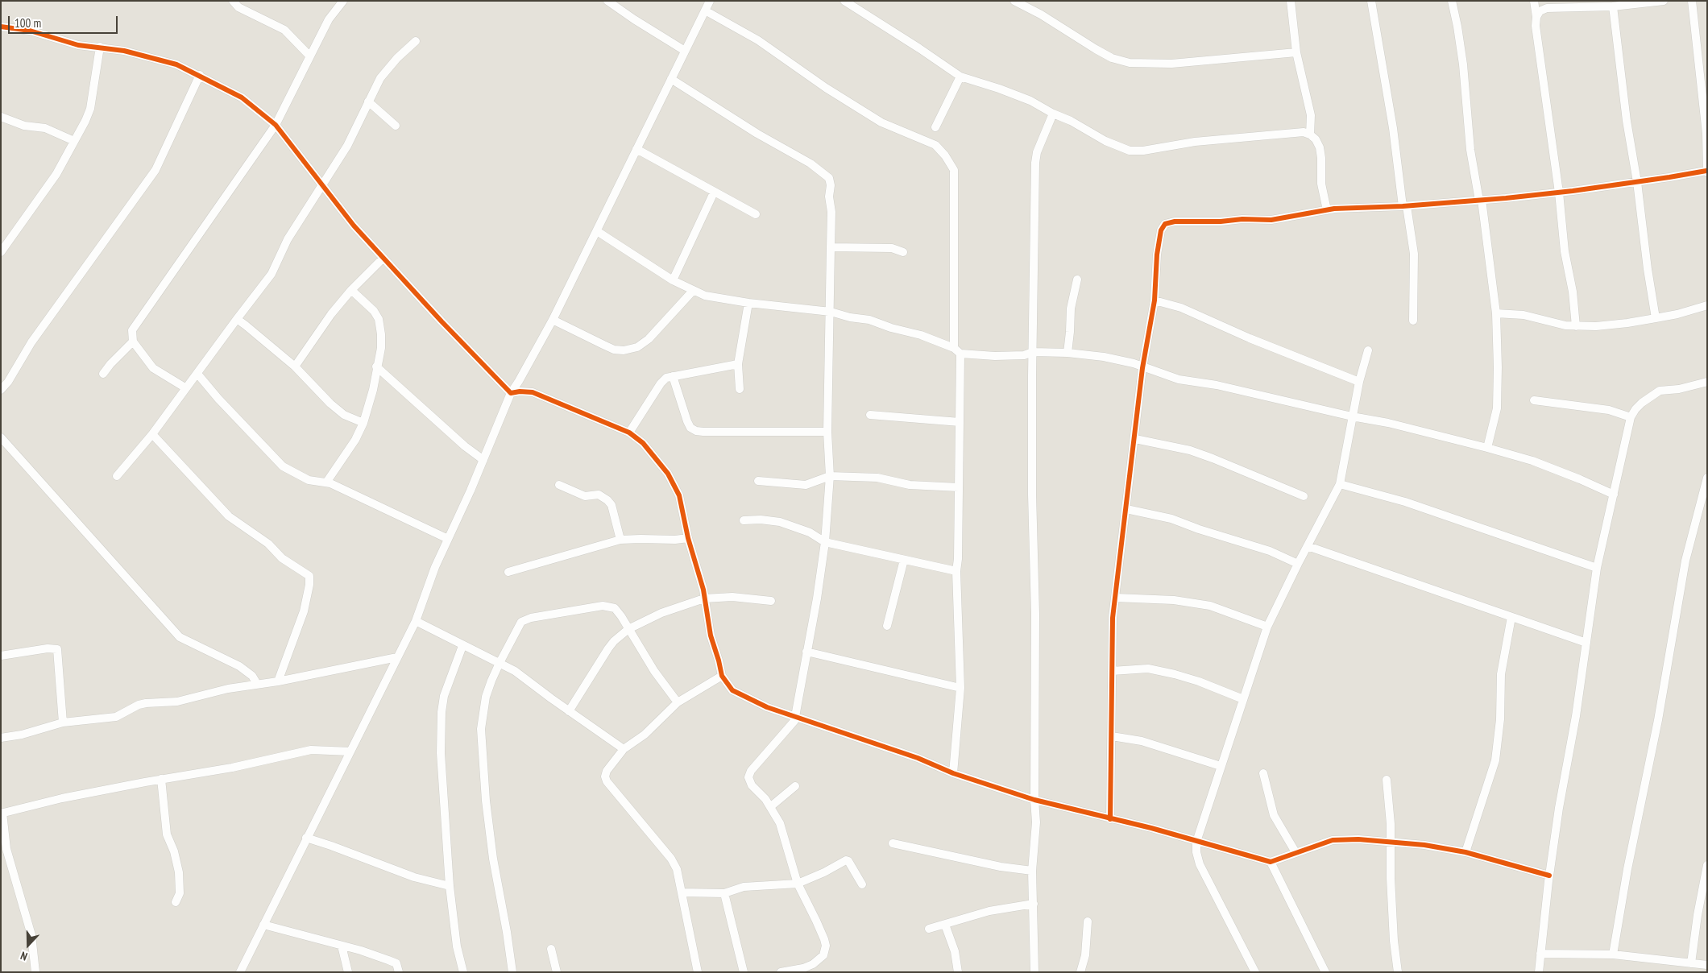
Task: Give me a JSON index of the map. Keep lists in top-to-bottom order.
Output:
{
  "scale_bar": "100 m",
  "north": "bottom"
}
